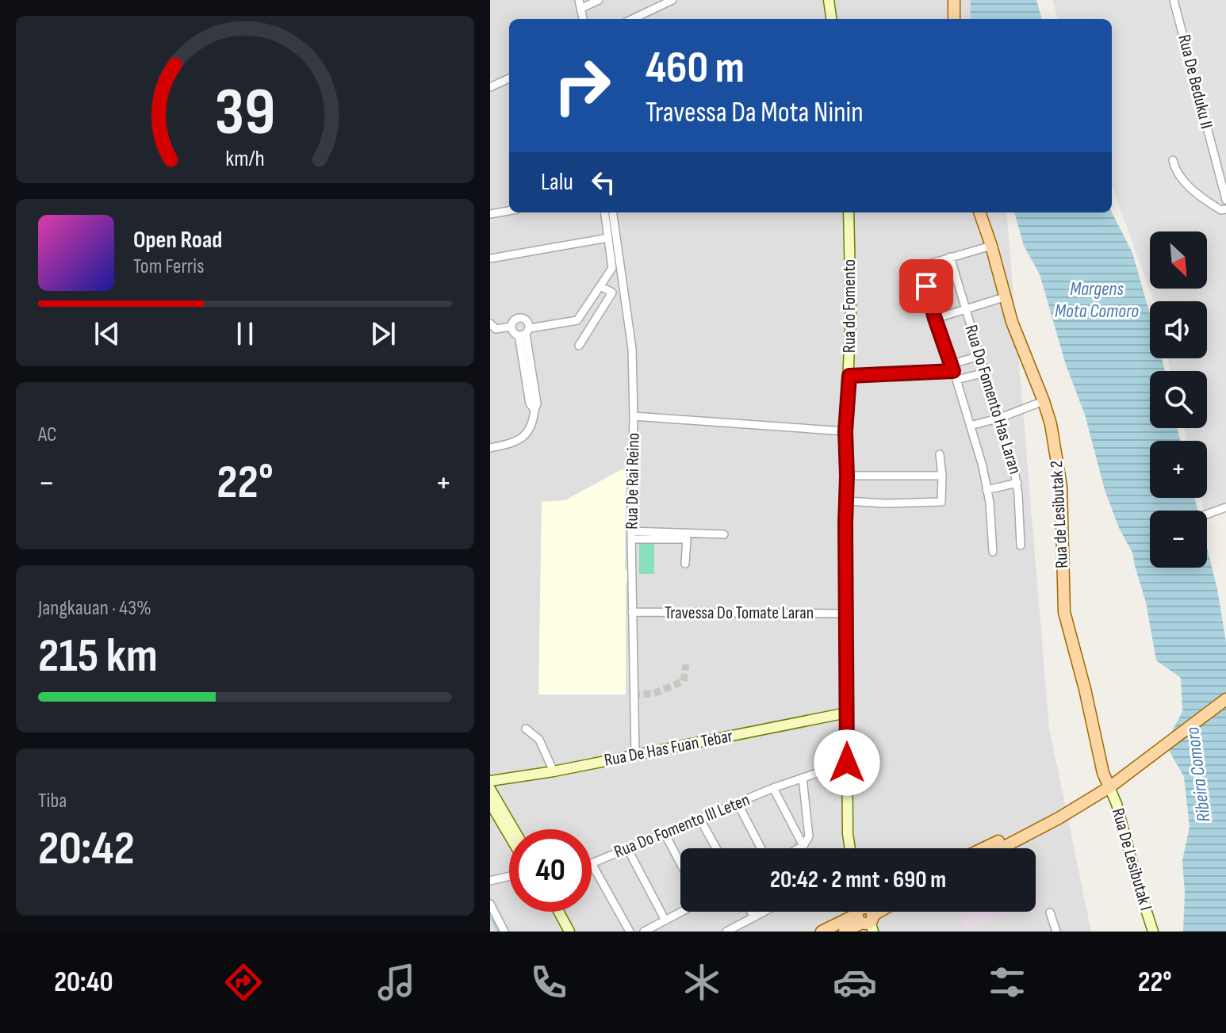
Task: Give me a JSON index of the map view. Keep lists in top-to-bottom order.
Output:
{
  "streets": {
    "main road": ["Rua de Lesibutak 2"],
    "street": [
      "Rua De Beduku II",
      "Rua do Fomento",
      "Rua Do Fomento Has Laran",
      "Rua De Rai Reino",
      "Travessa Do Tomate Laran",
      "Rua De Has Fuan Tebar",
      "Rua Do Fomento III Leten",
      "Rua De Lesibutak I"
    ]
  },
  "crossings": [
    ["Rua do Fomento", "Travessa Do Tomate Laran"],
    ["Rua do Fomento", "Rua De Has Fuan Tebar"],
    ["Rua do Fomento", "Rua Do Fomento III Leten"],
    ["Rua De Rai Reino", "Travessa Do Tomate Laran"],
    ["Rua De Rai Reino", "Rua De Has Fuan Tebar"],
    ["Rua de Lesibutak 2", "Rua De Lesibutak I"]
  ],
  "water": ["Margens Mota Comoro", "Ribeira Comoro"],
  "north": "bottom right",
  "page": {
    "turn": ["460 m", "Travessa Da Mota Ninin"],
    "then": "Lalu",
    "song": ["Open Road", "Tom Ferris"],
    "map_buttons": ["+", "−"],
    "tile": [
      "AC",
      ["Jangkauan · 43%", "215 km"],
      ["Tiba", "20:42"]
    ],
    "heat": ["−", "22°", "+"],
    "limit": "40",
    "trip": "20:42 · 2 mnt · 690 m",
    "tabs": ["20:40", "22°"],
    "gauge": ["39", "km/h"]
  }
}
